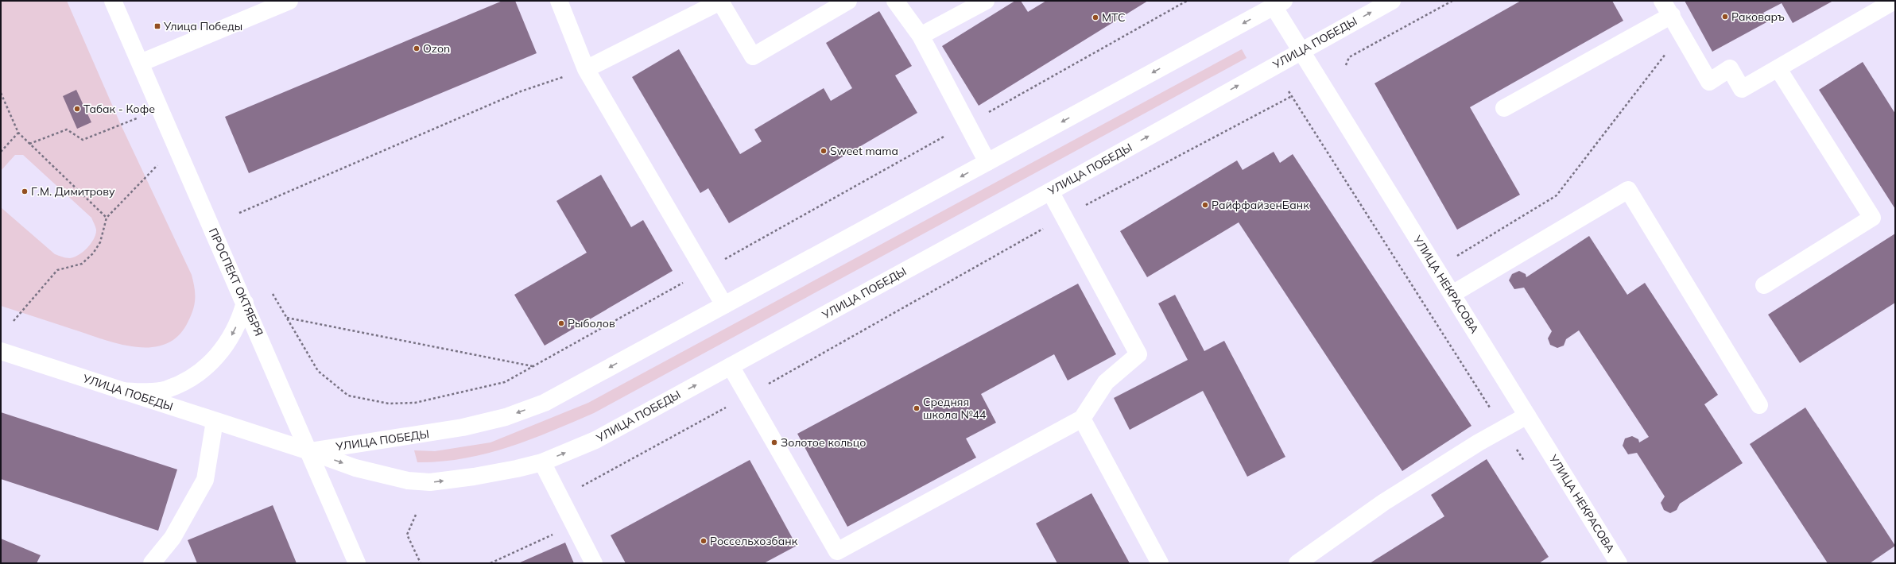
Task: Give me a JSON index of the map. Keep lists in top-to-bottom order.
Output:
{
  "streets": {
    "main road": ["УЛИЦА ПОБЕДЫ", "ПРОСПЕКТ ОКТЯБРЯ", "УЛИЦА НЕКРАСОВА"]
  },
  "crossings": [
    ["УЛИЦА ПОБЕДЫ", "ПРОСПЕКТ ОКТЯБРЯ"],
    ["УЛИЦА ПОБЕДЫ", "УЛИЦА НЕКРАСОВА"]
  ],
  "places": {
    "other": [
      "Раковаръ",
      "МТС",
      "Ozon",
      "Табак - Кофе",
      "Sweet mama",
      "Г.М. Димитрову",
      "РайффайзенБанк",
      "Рыболов",
      "Средняя школа №44",
      "Золотое кольцо",
      "Россельхозбанк"
    ],
    "transit": ["Улица Победы"]
  }
}
